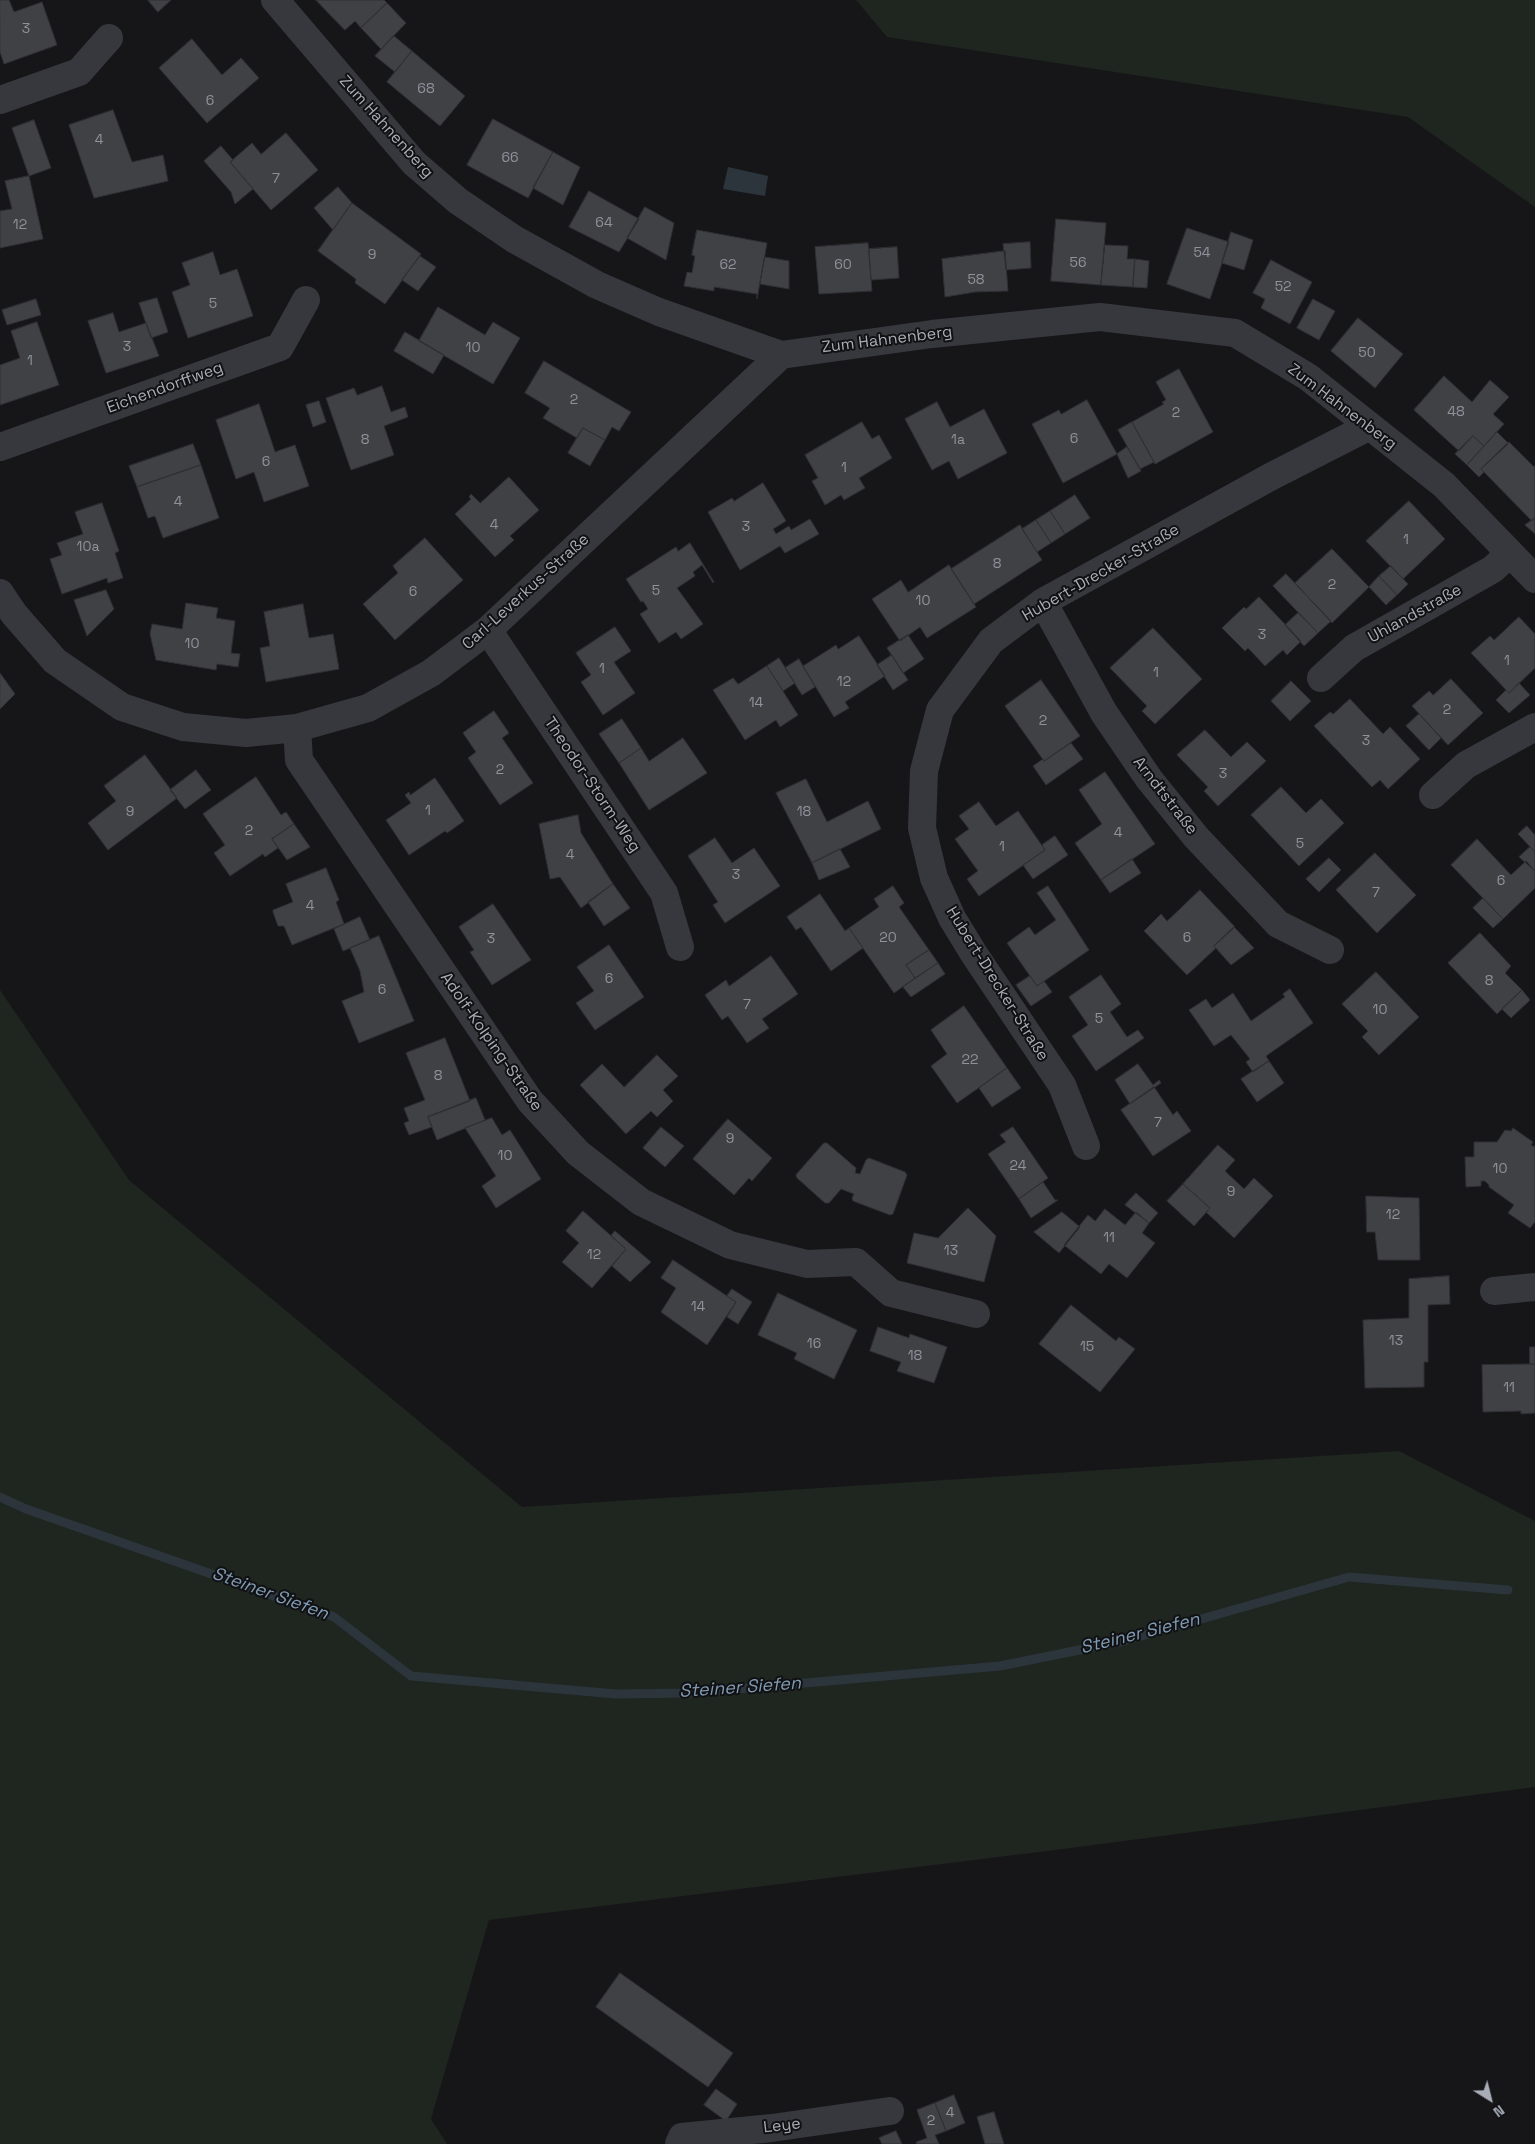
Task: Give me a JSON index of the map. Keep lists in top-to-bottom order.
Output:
{
  "streets": {
    "street": [
      "Zum Hahnenberg",
      "Eichendorffweg",
      "Hubert-Drecker-Straße",
      "Carl-Leverkus-Straße",
      "Uhlandstraße",
      "Theodor-Storm-Weg",
      "Arndtstraße",
      "Adolf-Kolping-Straße",
      "Leye"
    ]
  },
  "crossings": [
    ["Zum Hahnenberg", "Hubert-Drecker-Straße"],
    ["Zum Hahnenberg", "Carl-Leverkus-Straße"],
    ["Zum Hahnenberg", "Uhlandstraße"],
    ["Hubert-Drecker-Straße", "Arndtstraße"],
    ["Carl-Leverkus-Straße", "Theodor-Storm-Weg"],
    ["Carl-Leverkus-Straße", "Adolf-Kolping-Straße"]
  ],
  "water": ["Steiner Siefen"],
  "house_numbers": [
    "3",
    "68",
    "6",
    "4",
    "66",
    "7",
    "64",
    "12",
    "54",
    "9",
    "56",
    "62",
    "60",
    "58",
    "52",
    "5",
    "3",
    "10",
    "50",
    "1",
    "2",
    "48",
    "2",
    "6",
    "8",
    "1a",
    "6",
    "1",
    "4",
    "4",
    "3",
    "1",
    "10a",
    "8",
    "2",
    "5",
    "6",
    "10",
    "3",
    "10",
    "1",
    "1",
    "1",
    "12",
    "14",
    "2",
    "2",
    "3",
    "2",
    "3",
    "1",
    "9",
    "18",
    "2",
    "4",
    "5",
    "1",
    "4",
    "3",
    "6",
    "7",
    "4",
    "20",
    "6",
    "3",
    "6",
    "8",
    "6",
    "7",
    "10",
    "5",
    "22",
    "8",
    "7",
    "9",
    "10",
    "24",
    "10",
    "9",
    "12",
    "11",
    "13",
    "12",
    "14",
    "13",
    "16",
    "15",
    "18",
    "11",
    "4",
    "2"
  ],
  "north": "bottom right"
}
